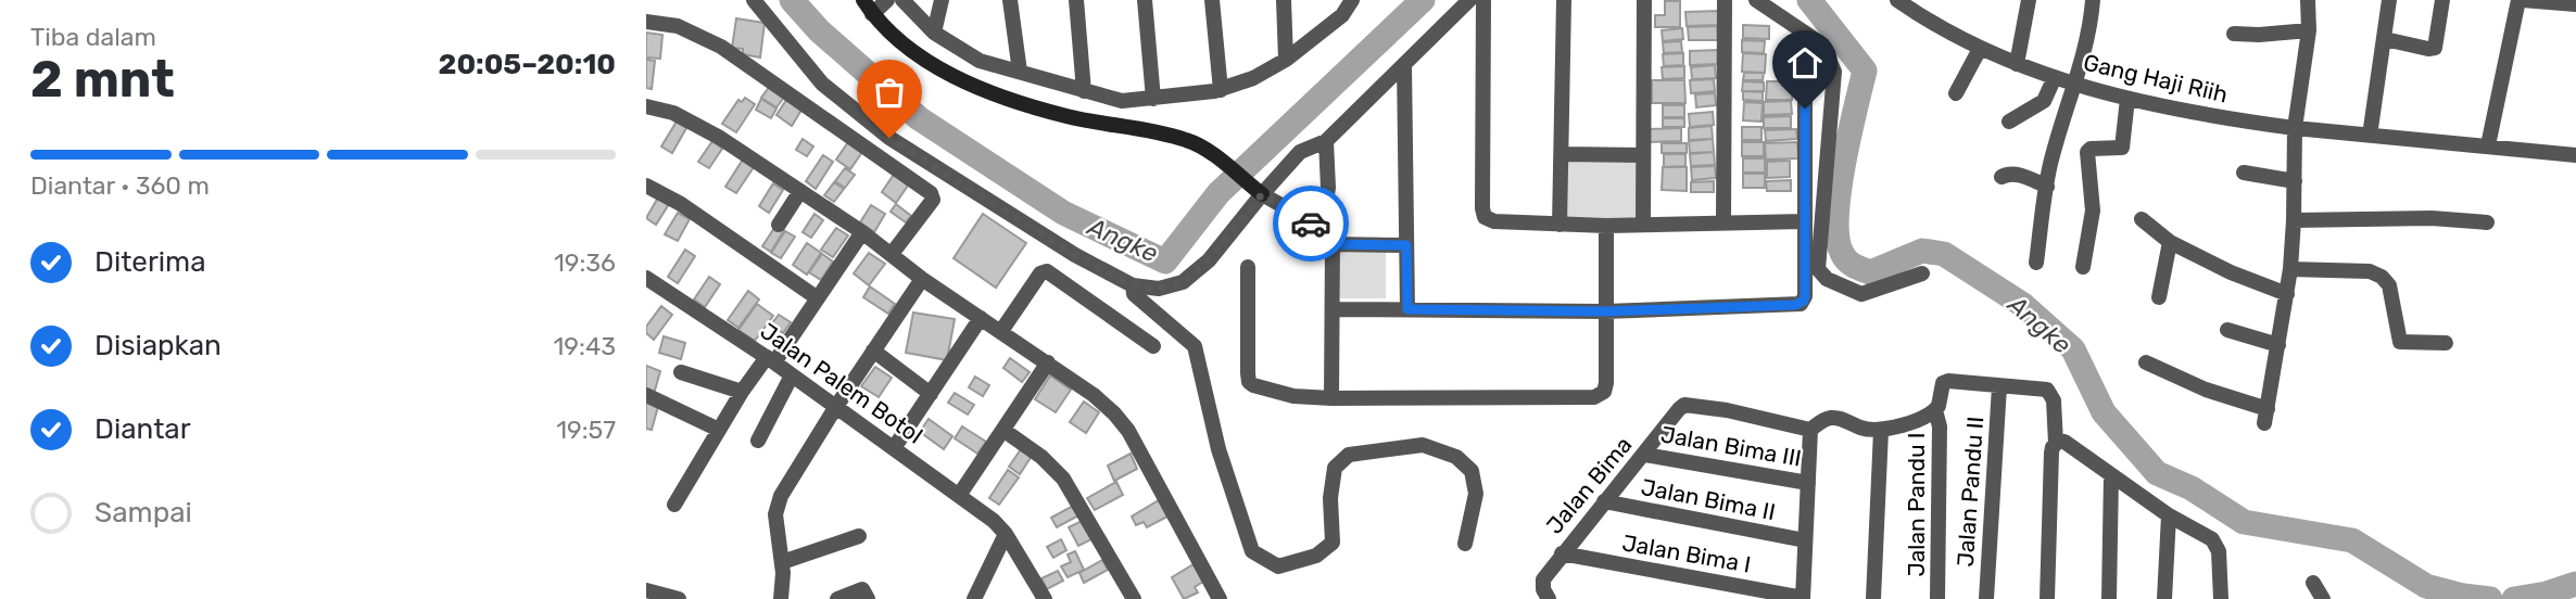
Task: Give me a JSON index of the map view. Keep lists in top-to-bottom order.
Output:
{
  "streets": {
    "street": [
      "Gang Haji Riih",
      "Jalan Palem Botol",
      "Jalan Bima III",
      "Jalan Bima",
      "Jalan Pandu II",
      "Jalan Bima II",
      "Jalan Pandu I",
      "Jalan Bima I"
    ]
  },
  "crossings": [
    ["Jalan Bima III", "Jalan Bima"],
    ["Jalan Bima", "Jalan Bima II"],
    ["Jalan Bima", "Jalan Bima I"]
  ],
  "water": ["Angke"],
  "page": {
    "heading": ["2 mnt", "Tiba dalam", "20:05–20:10"],
    "bar": "Diantar · 360 m",
    "list": [
      ["Diterima", "19:36"],
      ["Disiapkan", "19:43"],
      ["Diantar", "19:57"],
      "Sampai"
    ]
  }
}
